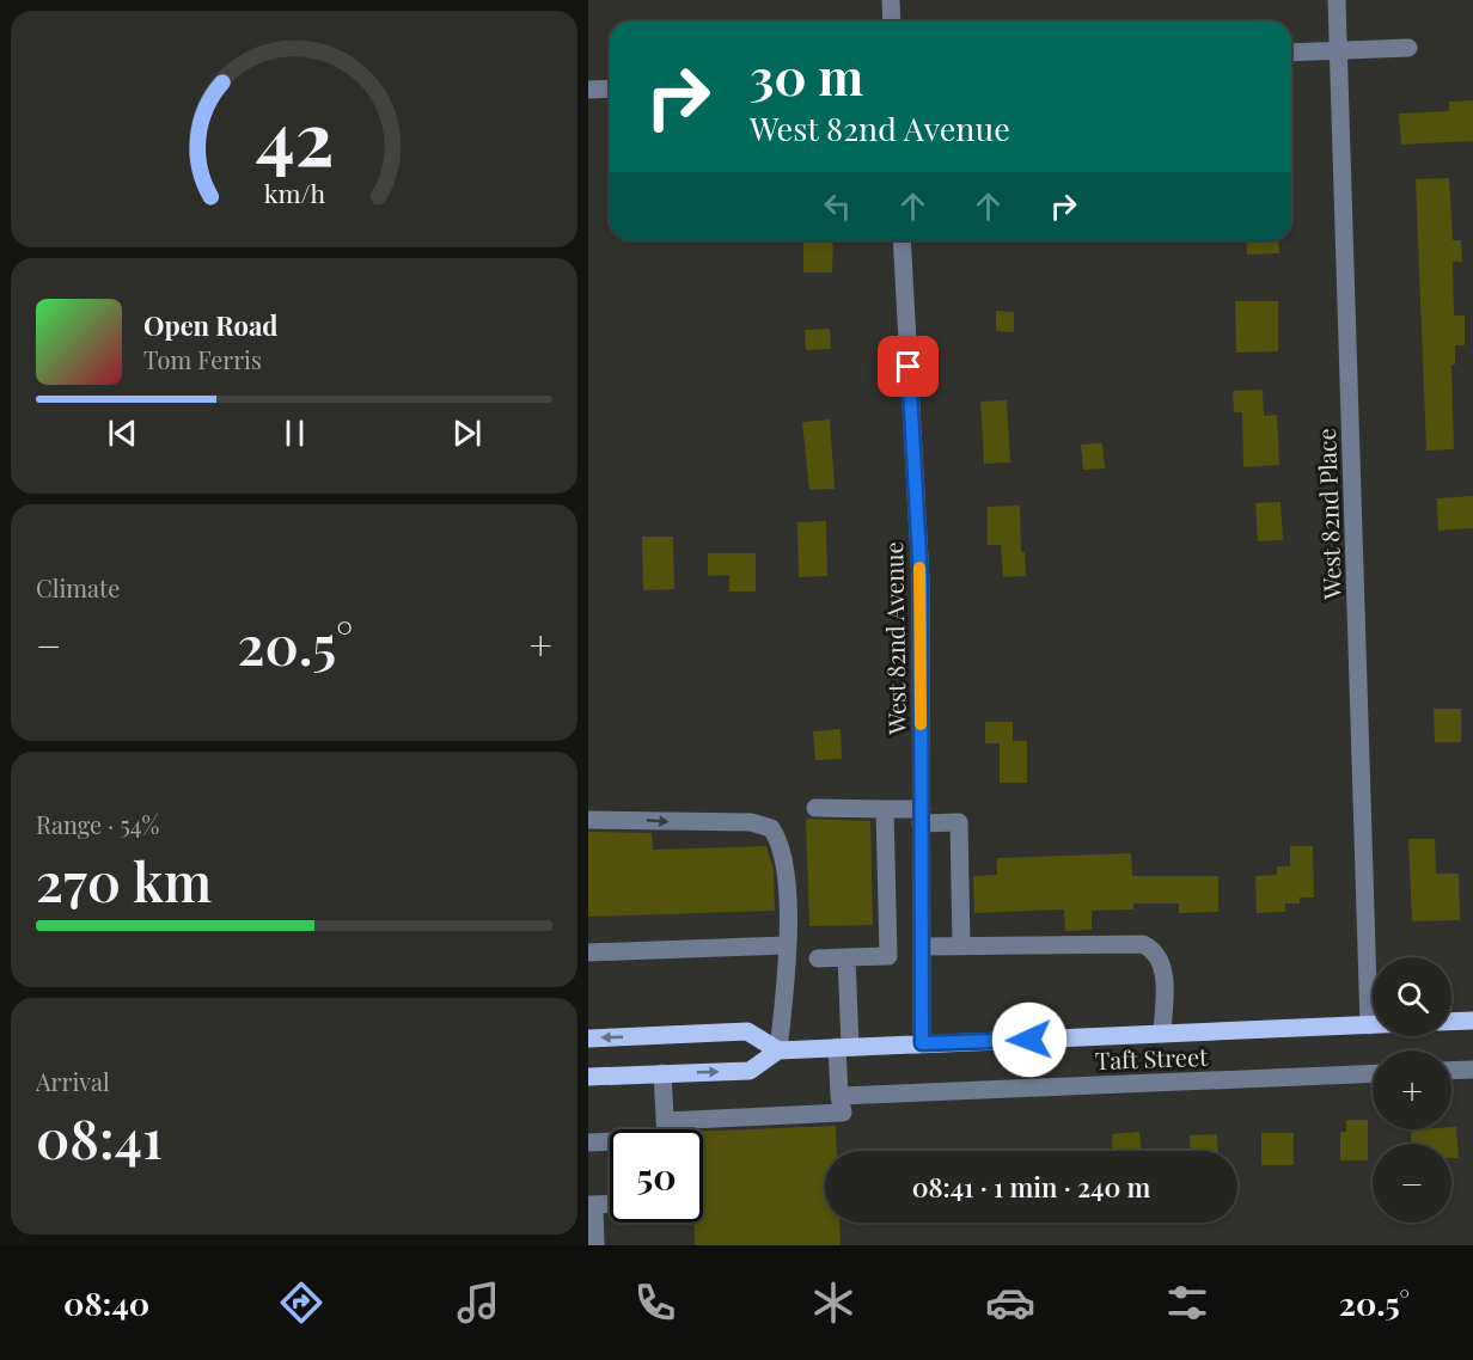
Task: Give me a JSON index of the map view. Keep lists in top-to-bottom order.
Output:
{
  "streets": {
    "main road": ["Taft Street"],
    "street": ["West 82nd Place", "West 82nd Avenue"]
  },
  "crossings": [
    ["West 82nd Place", "Taft Street"],
    ["West 82nd Avenue", "Taft Street"]
  ],
  "page": {
    "turn": ["30 m", "West 82nd Avenue"],
    "song": ["Open Road", "Tom Ferris"],
    "tile": [
      "Climate",
      ["Range · 54%", "270 km"],
      ["Arrival", "08:41"]
    ],
    "heat": ["−", "20.5°", "+"],
    "map_buttons": ["+", "−"],
    "limit": "50",
    "trip": "08:41 · 1 min · 240 m",
    "tabs": ["08:40", "20.5°"],
    "gauge": ["42", "km/h"]
  }
}
